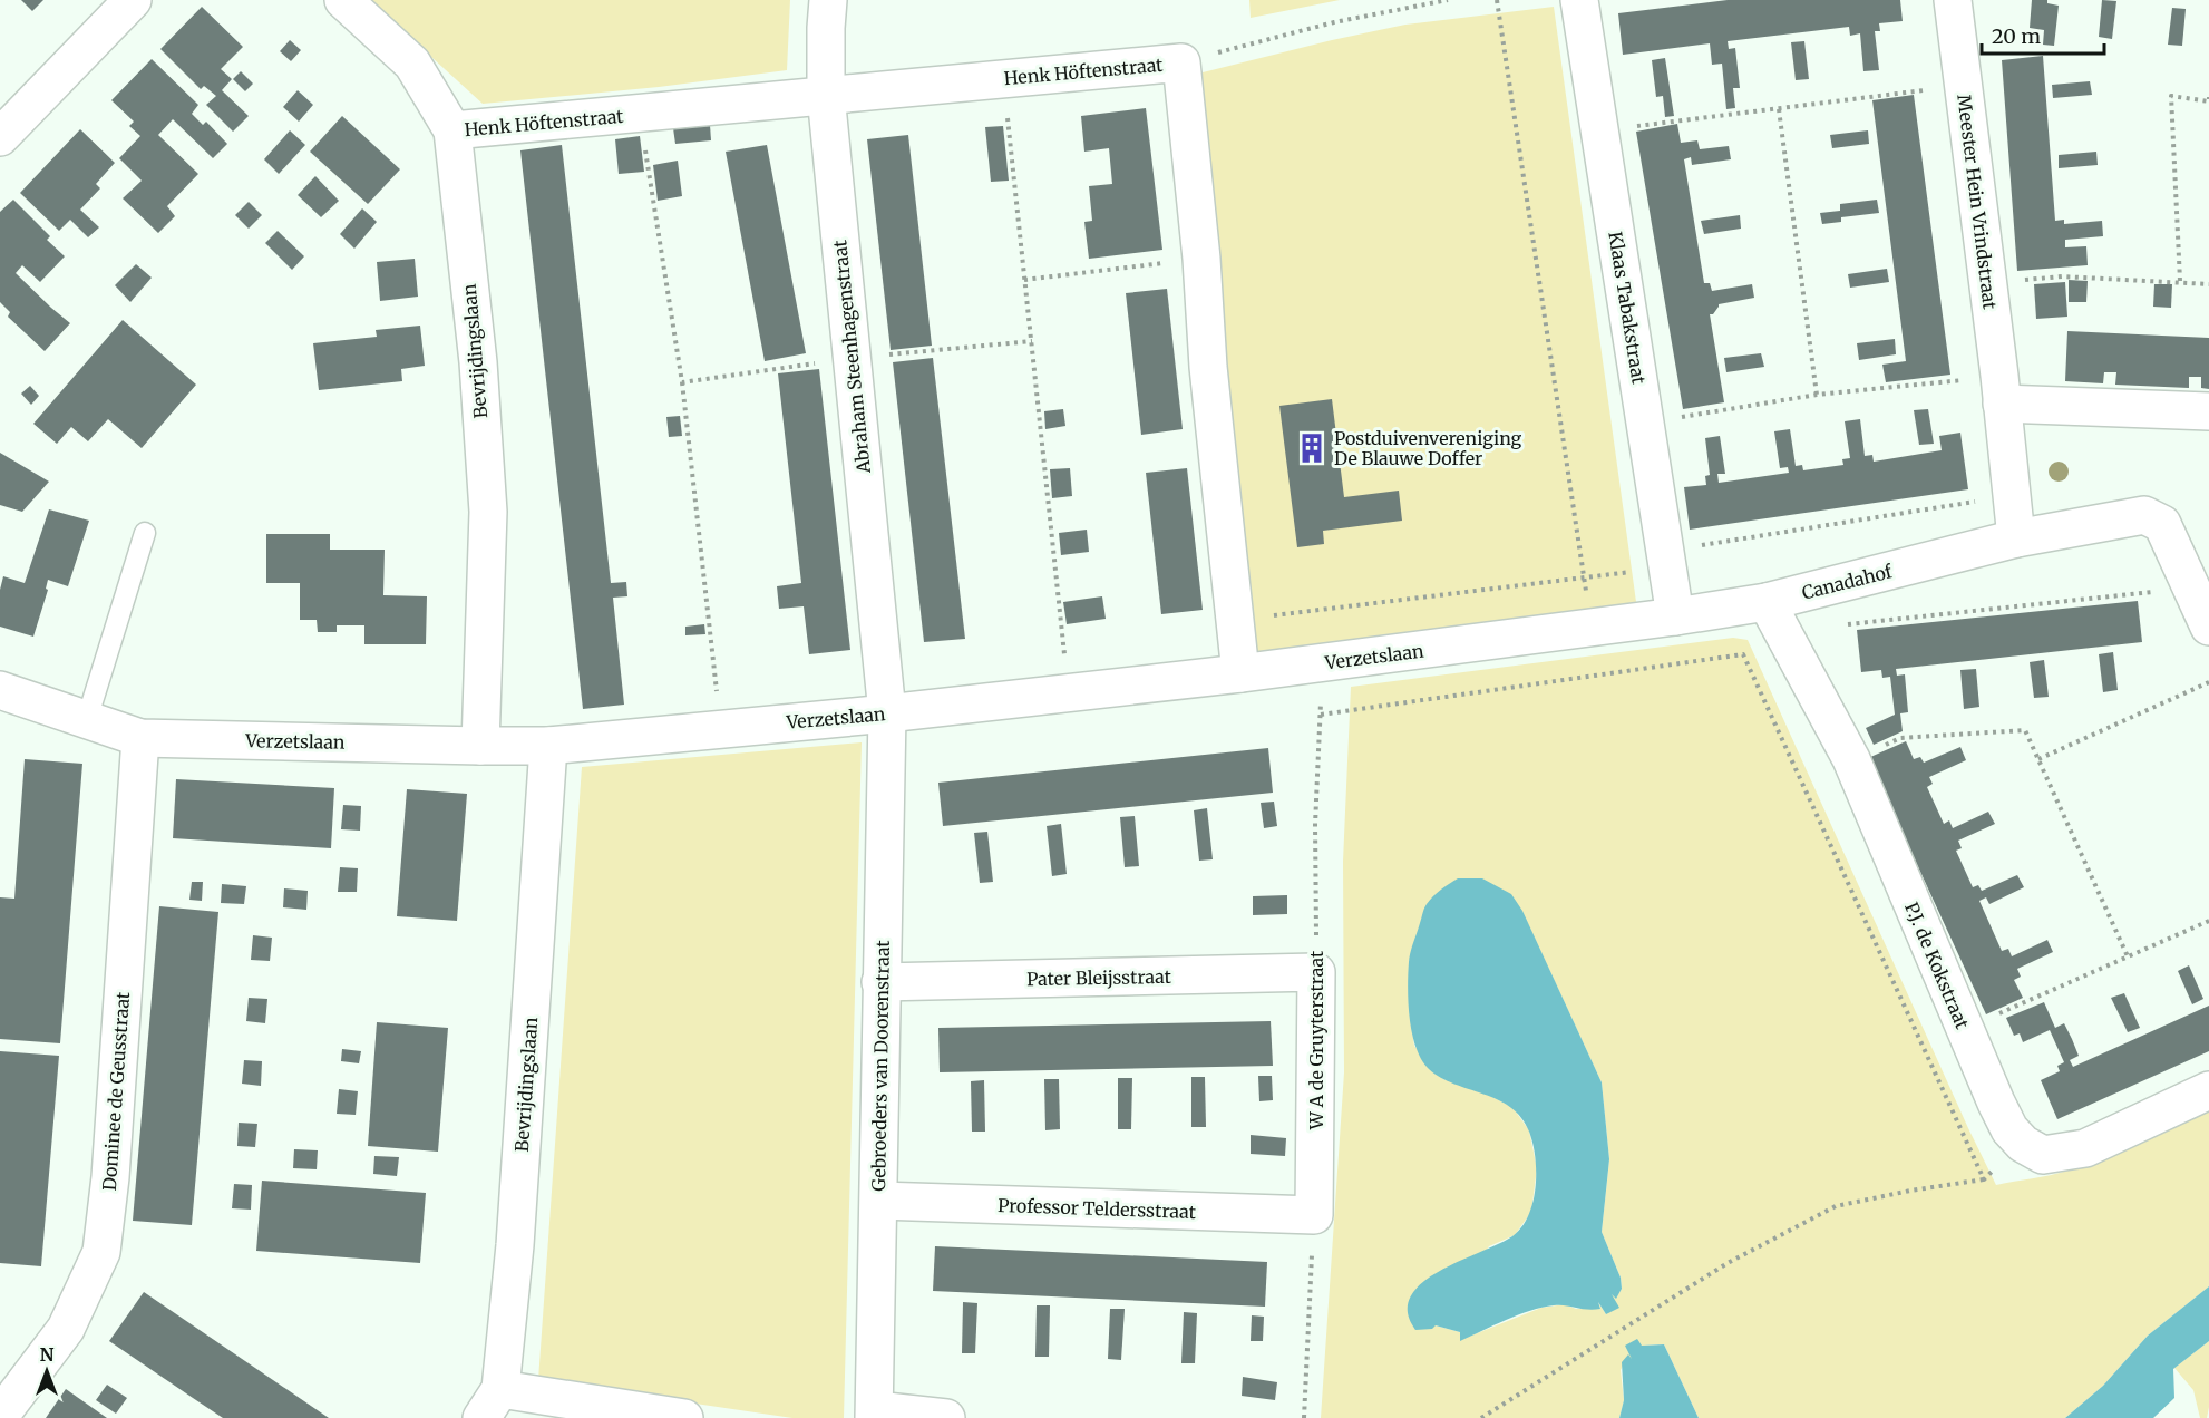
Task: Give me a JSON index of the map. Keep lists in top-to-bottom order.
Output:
{
  "streets": {
    "street": [
      "Henk Höftenstraat",
      "Meester Hein Vrindstraat",
      "Klaas Tabakstraat",
      "Bevrijdingslaan",
      "Abraham Steenhagenstraat",
      "Canadahof",
      "Verzetslaan",
      "P.J. de Kokstraat",
      "Pater Bleijsstraat",
      "W A de Gruyterstraat",
      "Gebroeders van Doorenstraat",
      "Dominee de Geusstraat",
      "Professor Teldersstraat"
    ]
  },
  "crossings": [
    ["Henk Höftenstraat", "Bevrijdingslaan"],
    ["Henk Höftenstraat", "Abraham Steenhagenstraat"],
    ["Henk Höftenstraat", "Verzetslaan"],
    ["Klaas Tabakstraat", "Canadahof"],
    ["Klaas Tabakstraat", "Verzetslaan"],
    ["Bevrijdingslaan", "Verzetslaan"],
    ["Abraham Steenhagenstraat", "Verzetslaan"],
    ["Abraham Steenhagenstraat", "Gebroeders van Doorenstraat"],
    ["Canadahof", "Verzetslaan"],
    ["Canadahof", "P.J. de Kokstraat"],
    ["Verzetslaan", "W A de Gruyterstraat"],
    ["Verzetslaan", "Gebroeders van Doorenstraat"],
    ["Verzetslaan", "Dominee de Geusstraat"],
    ["Pater Bleijsstraat", "W A de Gruyterstraat"],
    ["Pater Bleijsstraat", "Gebroeders van Doorenstraat"],
    ["W A de Gruyterstraat", "Professor Teldersstraat"],
    ["Gebroeders van Doorenstraat", "Professor Teldersstraat"]
  ],
  "places": {
    "building": ["Postduivenvereniging De Blauwe Doffer"]
  },
  "scale_bar": "20 m",
  "north": "top"
}
